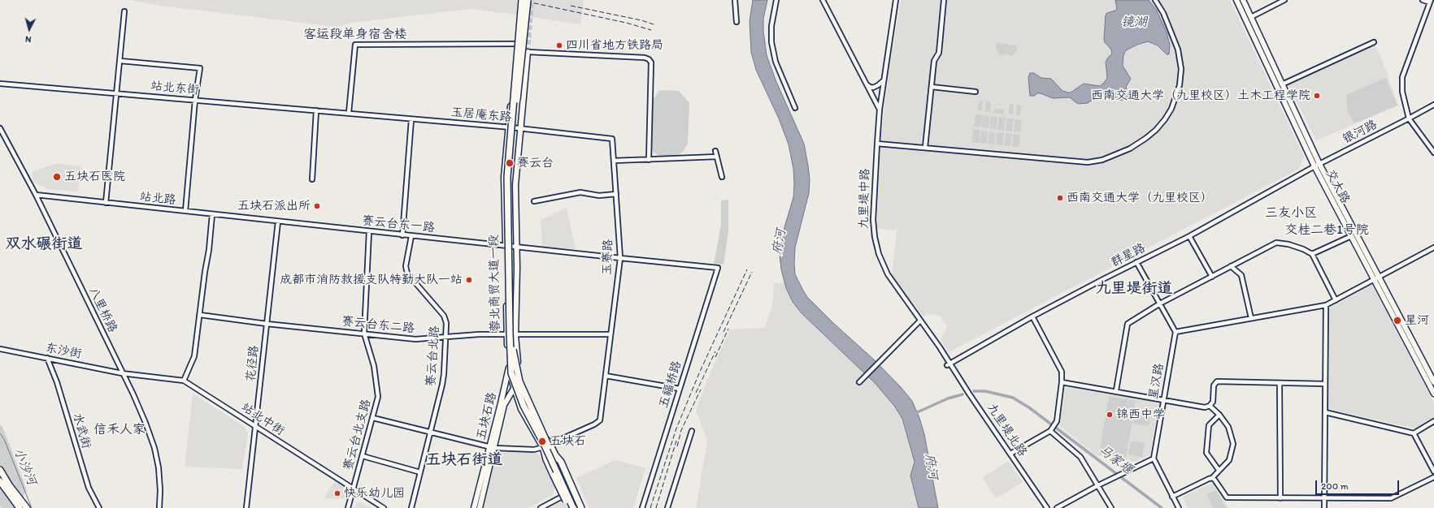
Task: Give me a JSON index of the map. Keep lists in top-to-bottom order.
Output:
{
  "streets": {
    "highway": ["蓉北商贸大道一段"],
    "main road": ["交大路", "五块石路"],
    "street": [
      "站北东街",
      "玉居庵东路",
      "银河路",
      "站北路",
      "九里堤中路",
      "赛云台东一路",
      "群星路",
      "玉赛路",
      "八里桥路",
      "赛云台东二路",
      "东沙街",
      "赛云台北路",
      "花径路",
      "星汉路",
      "五福桥路",
      "站北中街",
      "九里堤北路",
      "水武街",
      "赛云台北支路"
    ]
  },
  "crossings": [
    ["站北东街", "玉居庵东路"],
    ["玉居庵东路", "玉赛路"],
    ["玉居庵东路", "蓉北商贸大道一段"],
    ["银河路", "交大路"],
    ["银河路", "群星路"],
    ["交大路", "群星路"],
    ["站北路", "赛云台东一路"],
    ["站北路", "八里桥路"],
    ["站北路", "花径路"],
    ["九里堤中路", "群星路"],
    ["九里堤中路", "九里堤北路"],
    ["赛云台东一路", "玉赛路"],
    ["赛云台东一路", "蓉北商贸大道一段"],
    ["赛云台东一路", "赛云台北路"],
    ["赛云台东一路", "花径路"],
    ["赛云台东一路", "五福桥路"],
    ["赛云台东一路", "赛云台北支路"],
    ["群星路", "九里堤北路"],
    ["玉赛路", "蓉北商贸大道一段"],
    ["玉赛路", "赛云台东二路"],
    ["玉赛路", "赛云台北路"],
    ["玉赛路", "五块石路"],
    ["玉赛路", "赛云台北支路"],
    ["蓉北商贸大道一段", "赛云台东二路"],
    ["蓉北商贸大道一段", "五块石路"],
    ["八里桥路", "东沙街"],
    ["八里桥路", "站北中街"],
    ["赛云台东二路", "赛云台北路"],
    ["赛云台东二路", "花径路"],
    ["赛云台东二路", "赛云台北支路"],
    ["东沙街", "站北中街"],
    ["东沙街", "水武街"],
    ["花径路", "站北中街"],
    ["站北中街", "赛云台北支路"]
  ],
  "districts": [
    "客运段单身宿舍楼",
    "三友小区",
    "交桂二巷1号院",
    "双水碾街道",
    "九里堤街道",
    "信禾人家",
    "五块石街道"
  ],
  "water": [
    "镜湖",
    "府河",
    "马家堰",
    "小沙河"
  ],
  "places": [
    "四川省地方铁路局",
    "西南交通大学（九里校区）土木工程学院",
    "赛云台",
    "五块石医院",
    "西南交通大学（九里校区）",
    "五块石派出所",
    "成都市消防救援支队特勤大队一站",
    "星河",
    "锦西中学",
    "五块石",
    "快乐幼儿园"
  ],
  "scale_bar": "200 m",
  "north": "bottom"
}
